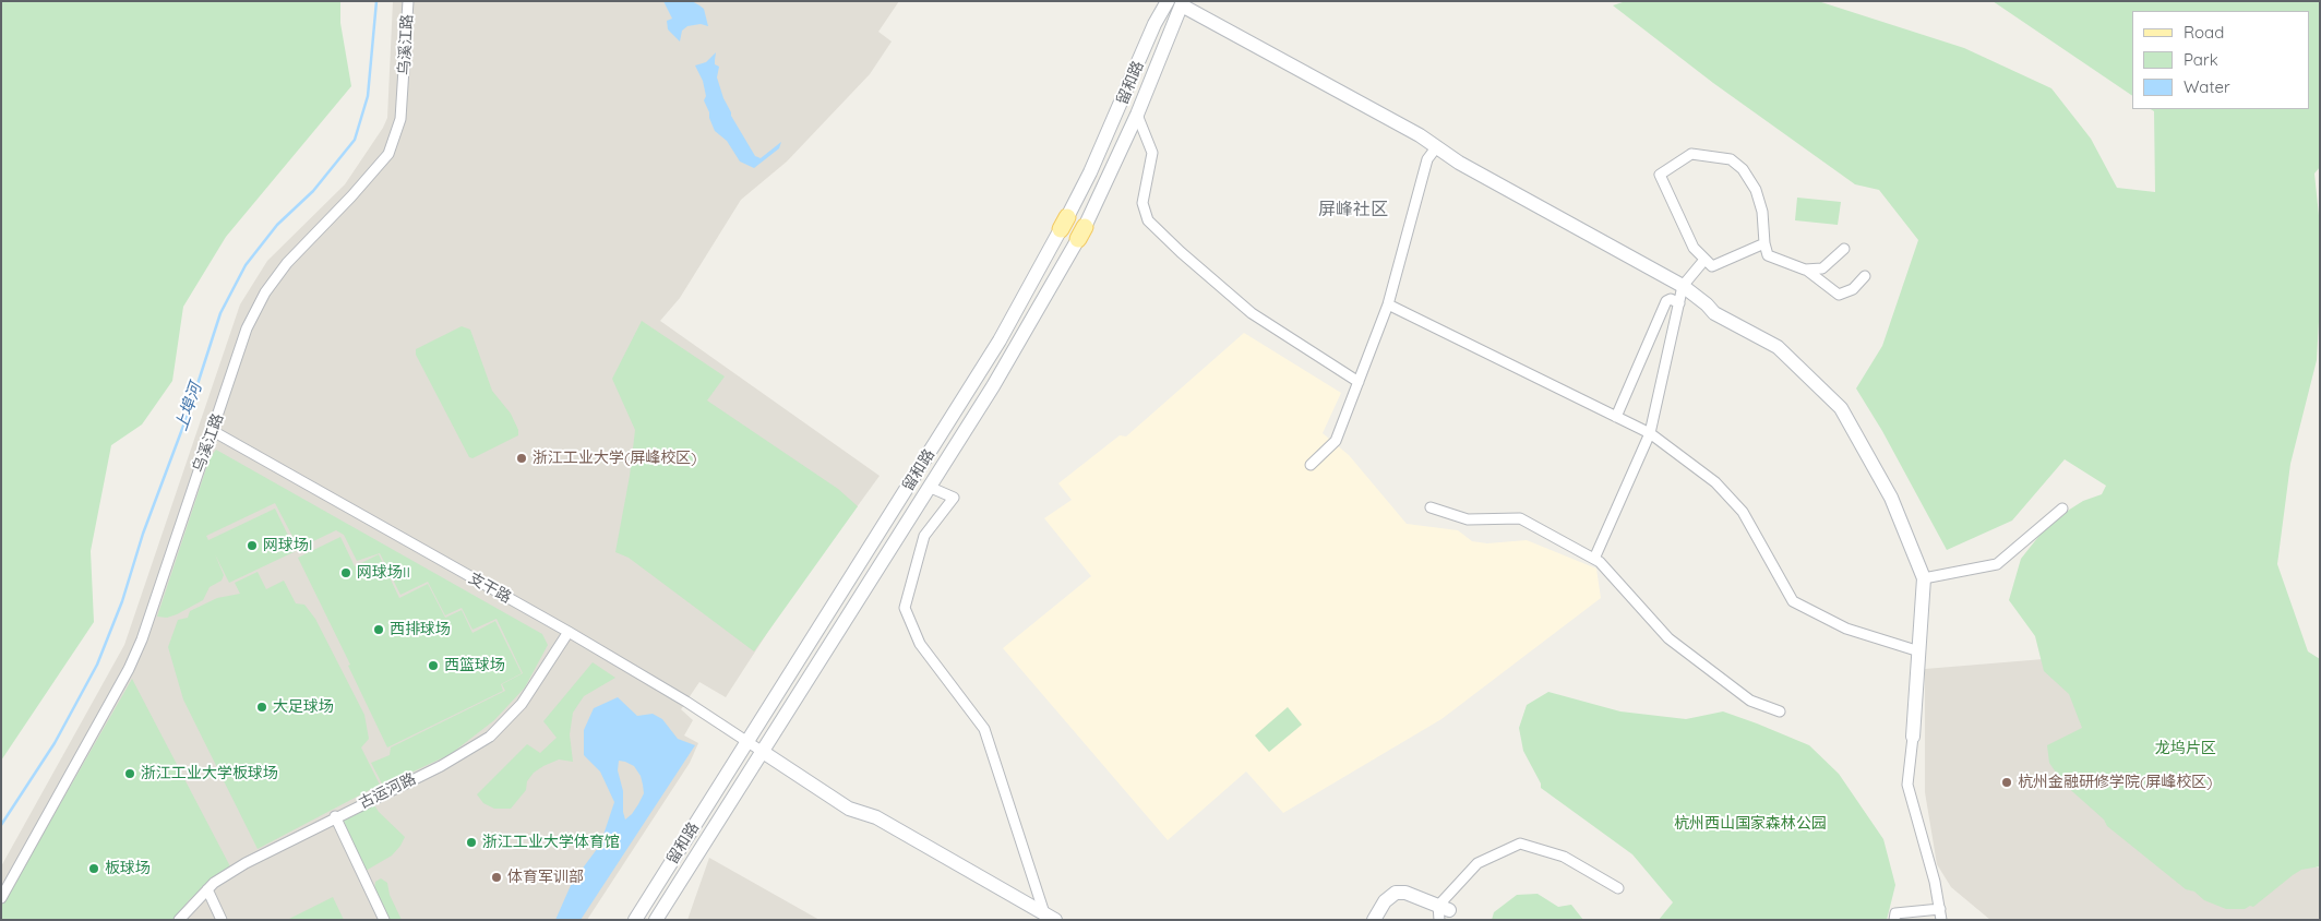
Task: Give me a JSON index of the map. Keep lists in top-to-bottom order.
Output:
{
  "streets": {
    "main road": ["留和路"],
    "street": ["乌溪江路", "支干路", "古运河路"]
  },
  "crossings": [
    ["乌溪江路", "支干路"],
    ["留和路", "支干路"],
    ["支干路", "古运河路"]
  ],
  "districts": ["屏峰社区"],
  "water": ["上埠河"],
  "parks": ["龙坞片区", "杭州西山国家森林公园"],
  "places": [
    "浙江工业大学(屏峰校区)",
    "网球场I",
    "网球场II",
    "西排球场",
    "西篮球场",
    "大足球场",
    "浙江工业大学板球场",
    "杭州金融研修学院(屏峰校区)",
    "浙江工业大学体育馆",
    "板球场",
    "体育军训部"
  ],
  "legend": ["Road", "Park", "Water"]
}
